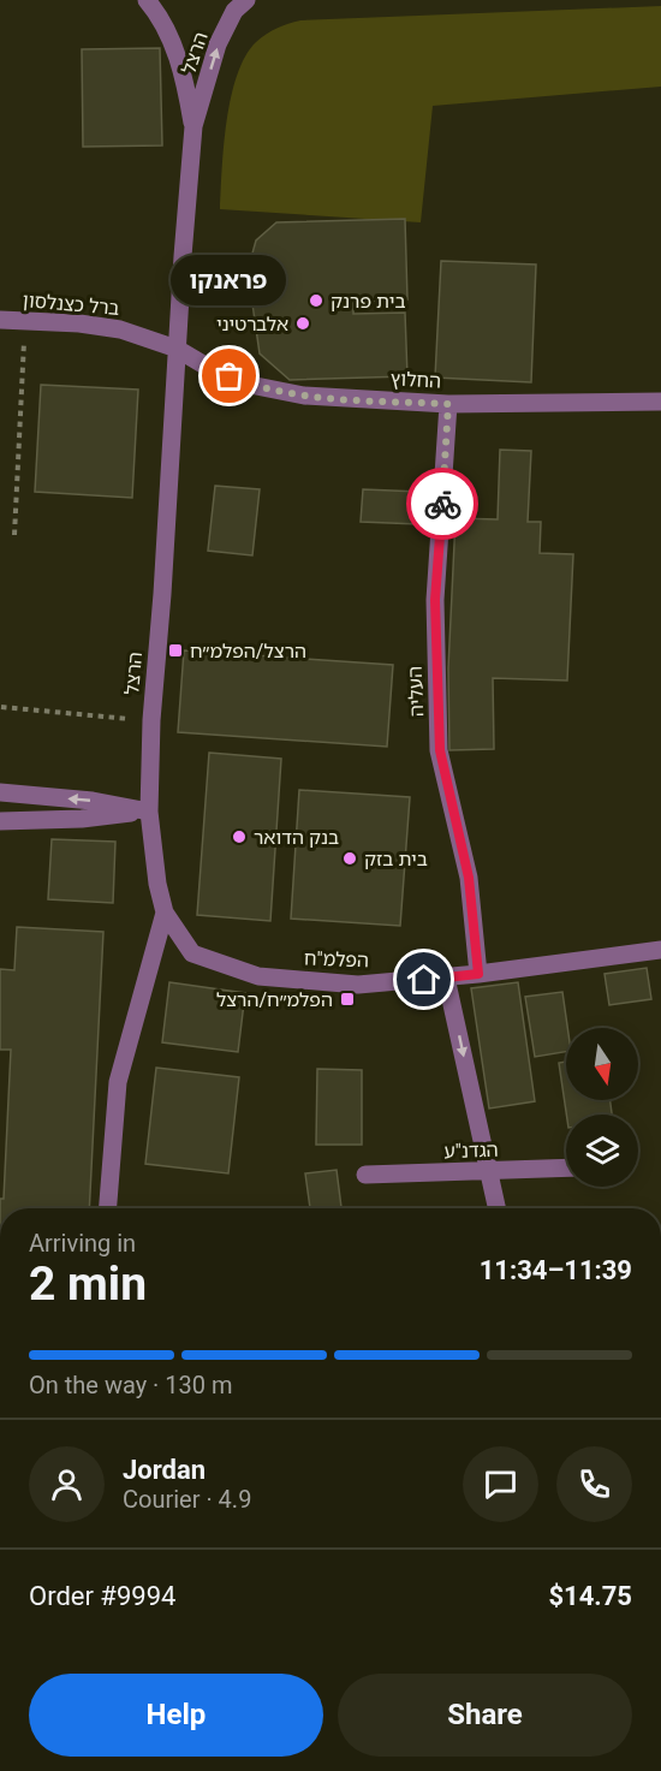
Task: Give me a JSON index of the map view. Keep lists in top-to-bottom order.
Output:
{
  "streets": {
    "street": [
      "הרצל",
      "ברל כצנלסון",
      "החלוץ",
      "העליה",
      "הפלמ\"ח",
      "הגדנ\"ע"
    ]
  },
  "crossings": [
    ["הרצל", "ברל כצנלסון"],
    ["הרצל", "החלוץ"],
    ["הרצל", "הפלמ\"ח"],
    ["ברל כצנלסון", "החלוץ"],
    ["החלוץ", "העליה"],
    ["העליה", "הפלמ\"ח"]
  ],
  "places": {
    "other": [
      "בית פרנק",
      "אלברטיני",
      "פראנקו",
      "בנק הדואר",
      "בית בזק"
    ],
    "transit": ["הרצל/הפלמ״ח", "הפלמ״ח/הרצל"]
  },
  "north": "bottom",
  "page": {
    "bubble": "פראנקו",
    "heading": ["2 min", "Arriving in", "11:34–11:39"],
    "panel": [
      "Jordan",
      "Courier · 4.9",
      "Order #9994",
      "$14.75"
    ],
    "bar": "On the way · 130 m",
    "buttons": ["Help", "Share"]
  }
}
